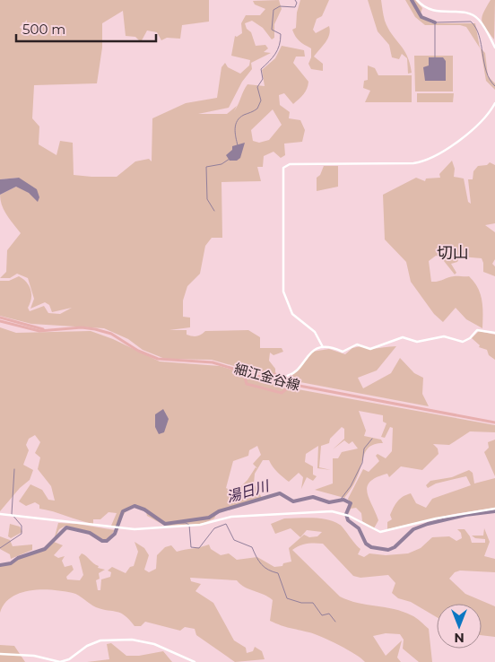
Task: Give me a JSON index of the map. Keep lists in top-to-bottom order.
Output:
{
  "streets": {
    "main road": ["細江金谷線"]
  },
  "districts": ["切山"],
  "water": ["湯日川"],
  "scale_bar": "500 m",
  "north": "bottom"
}
